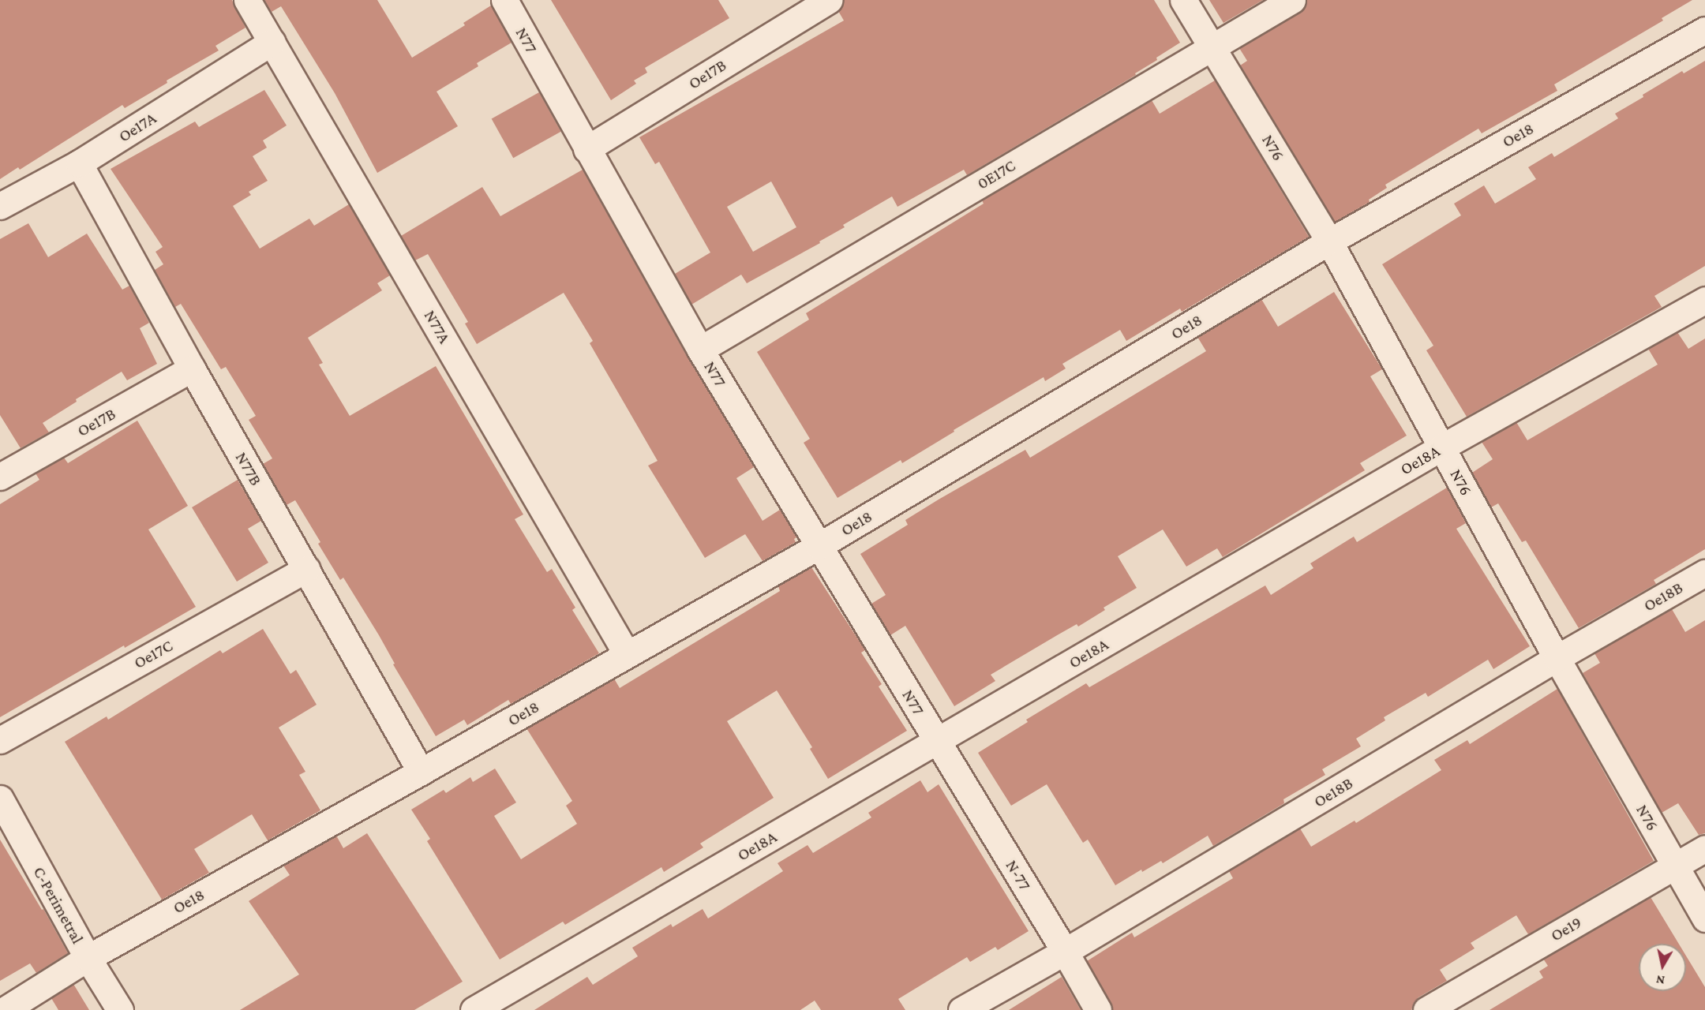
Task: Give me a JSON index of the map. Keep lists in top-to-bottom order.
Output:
{
  "streets": {
    "street": [
      "N77",
      "Oe17B",
      "Oe17A",
      "Oe18",
      "N76",
      "0E17C",
      "N77A",
      "Oe18A",
      "N77B",
      "Oe18B",
      "Oe17C",
      "N-77",
      "C-Perimetral",
      "Oe19"
    ]
  },
  "crossings": [
    ["N77", "Oe17B"],
    ["N77", "Oe18"],
    ["N77", "0E17C"],
    ["N77", "Oe18A"],
    ["N77", "N-77"],
    ["Oe17B", "N77B"],
    ["Oe17A", "N77A"],
    ["Oe17A", "N77B"],
    ["Oe18", "N76"],
    ["Oe18", "N77A"],
    ["Oe18", "N77B"],
    ["Oe18", "C-Perimetral"],
    ["N76", "0E17C"],
    ["N76", "Oe18A"],
    ["N76", "Oe18B"],
    ["N76", "Oe19"],
    ["Oe18A", "N-77"],
    ["N77B", "Oe17C"],
    ["Oe18B", "N-77"]
  ],
  "north": "bottom"
}
